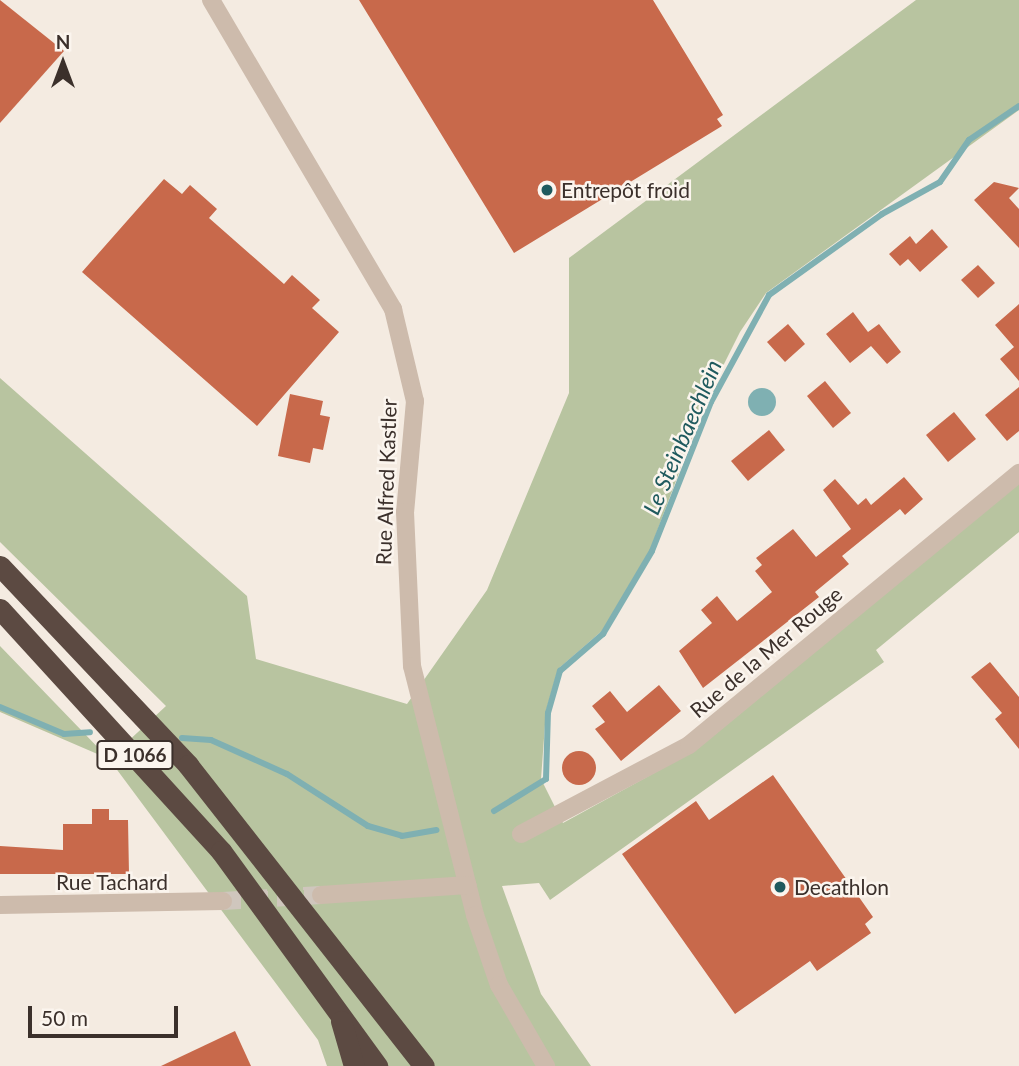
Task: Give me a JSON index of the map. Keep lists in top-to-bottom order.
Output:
{
  "streets": {
    "highway": ["D 1066"],
    "street": ["Rue Alfred Kastler", "Rue de la Mer Rouge", "Rue Tachard"]
  },
  "water": ["Le Steinbaechlein"],
  "places": ["Entrepôt froid", "Decathlon"],
  "scale_bar": "50 m",
  "north": "top"
}
